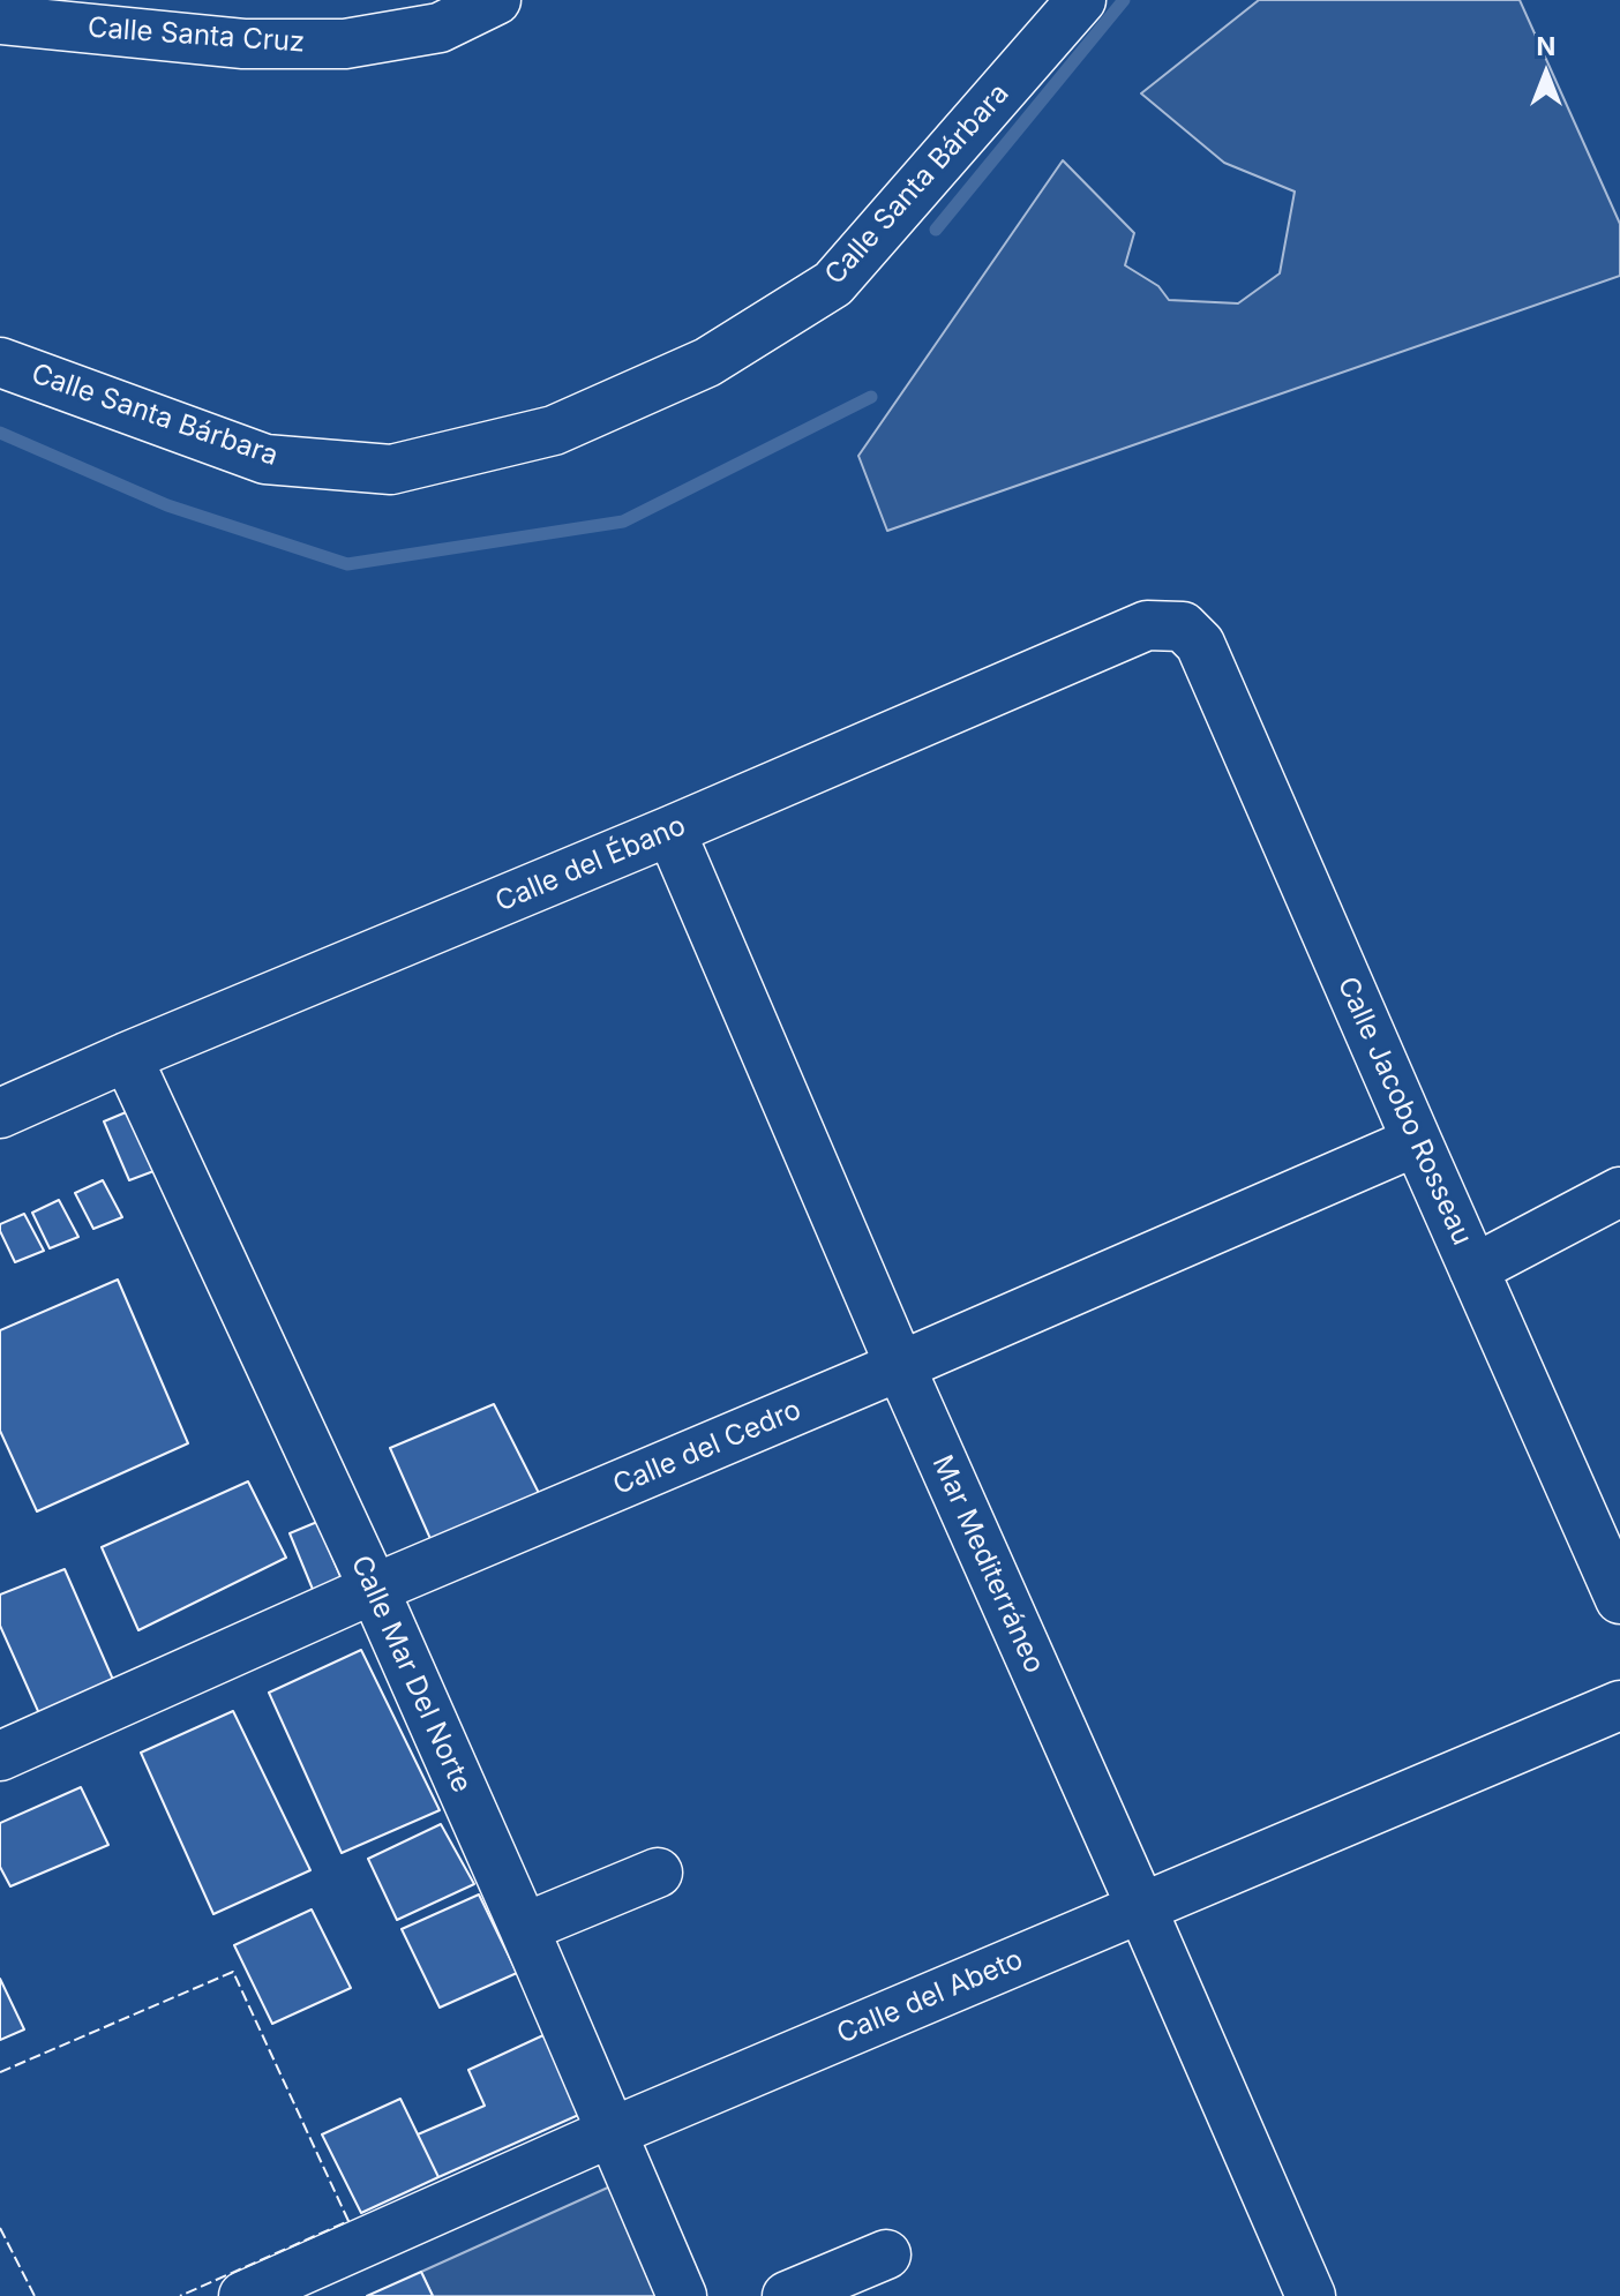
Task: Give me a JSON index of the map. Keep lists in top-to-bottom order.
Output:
{
  "streets": {
    "street": [
      "Calle Santa Cruz",
      "Calle Santa Bárbara",
      "Calle del Ébano",
      "Calle Jacobo Rosseau",
      "Calle del Cedro",
      "Mar Mediterráneo",
      "Calle Mar Del Norte",
      "Calle del Abeto"
    ]
  },
  "crossings": [
    ["Calle del Ébano", "Calle Jacobo Rosseau"],
    ["Calle del Ébano", "Mar Mediterráneo"],
    ["Calle del Ébano", "Calle Mar Del Norte"],
    ["Calle Jacobo Rosseau", "Calle del Cedro"],
    ["Calle del Cedro", "Mar Mediterráneo"],
    ["Calle del Cedro", "Calle Mar Del Norte"],
    ["Mar Mediterráneo", "Calle del Abeto"],
    ["Calle Mar Del Norte", "Calle del Abeto"]
  ],
  "north": "top"
}
